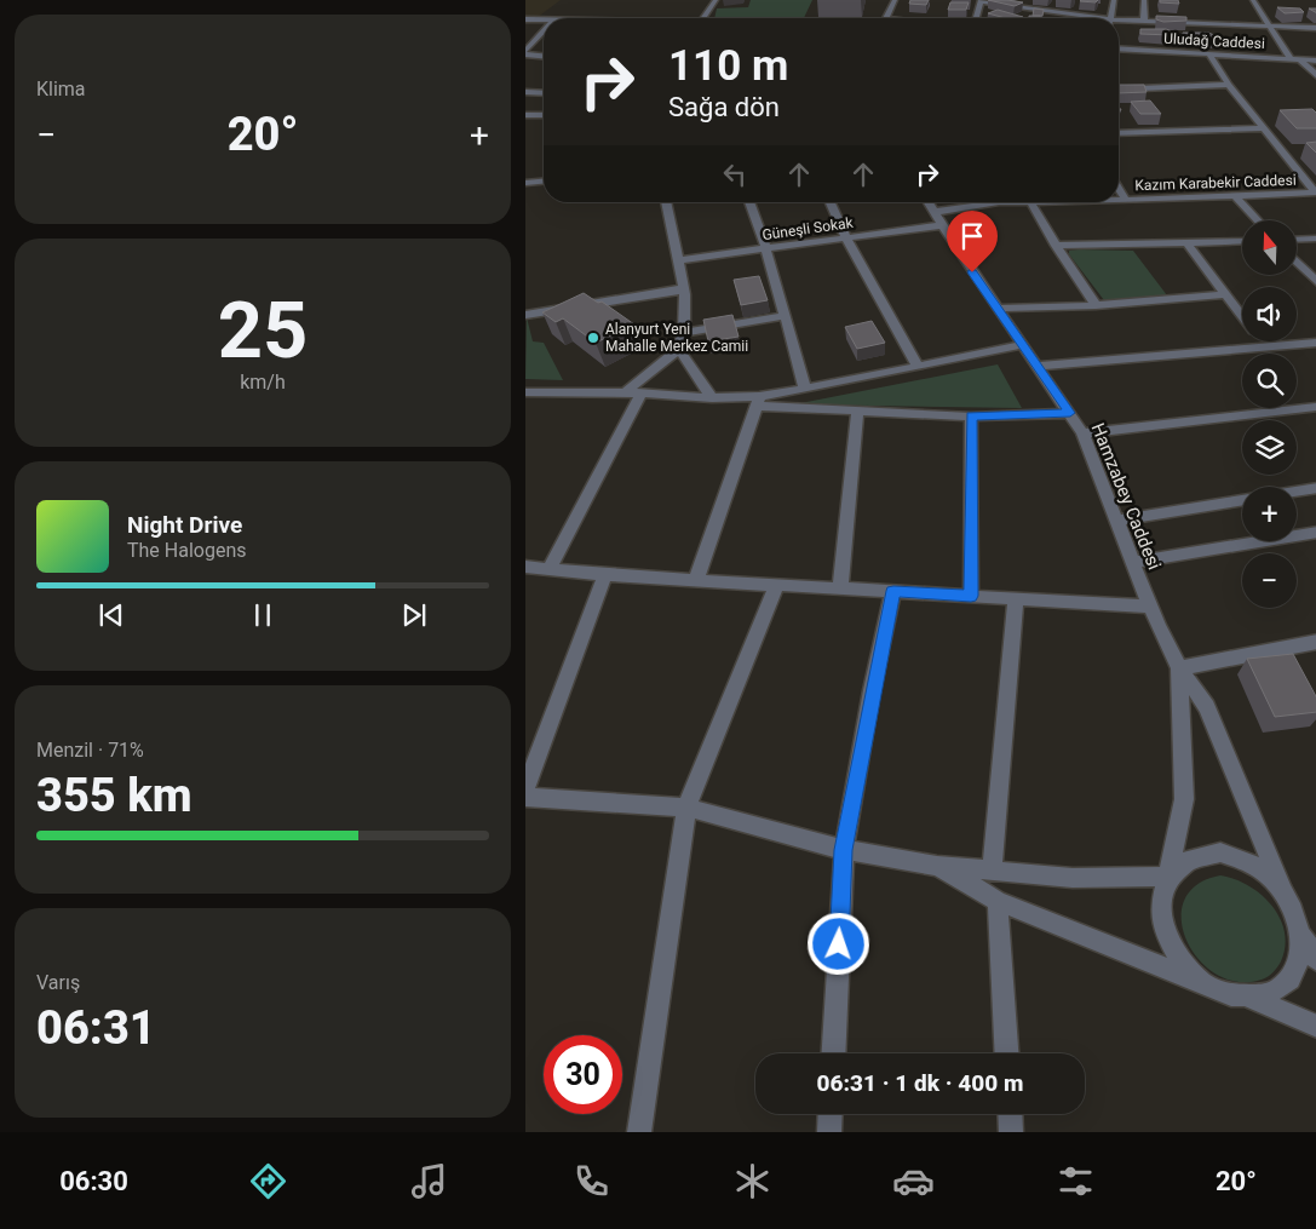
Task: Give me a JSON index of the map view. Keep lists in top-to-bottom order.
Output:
{
  "streets": {
    "street": [
      "Uludağ Caddesi",
      "Kazım Karabekir Caddesi",
      "Güneşli Sokak",
      "Hamzabey Caddesi"
    ]
  },
  "crossings": [
    ["Kazım Karabekir Caddesi", "Hamzabey Caddesi"],
    ["Güneşli Sokak", "Hamzabey Caddesi"]
  ],
  "places": ["Alanyurt Yeni Mahalle Merkez Camii"],
  "north": "top",
  "page": {
    "tile": [
      "Klima",
      ["25", "km/h"],
      ["Menzil · 71%", "355 km"],
      ["Varış", "06:31"]
    ],
    "turn": ["110 m", "Sağa dön"],
    "heat": ["−", "20°", "+"],
    "map_buttons": ["+", "−"],
    "song": ["Night Drive", "The Halogens"],
    "limit": "30",
    "trip": "06:31 · 1 dk · 400 m",
    "tabs": ["06:30", "20°"]
  }
}
